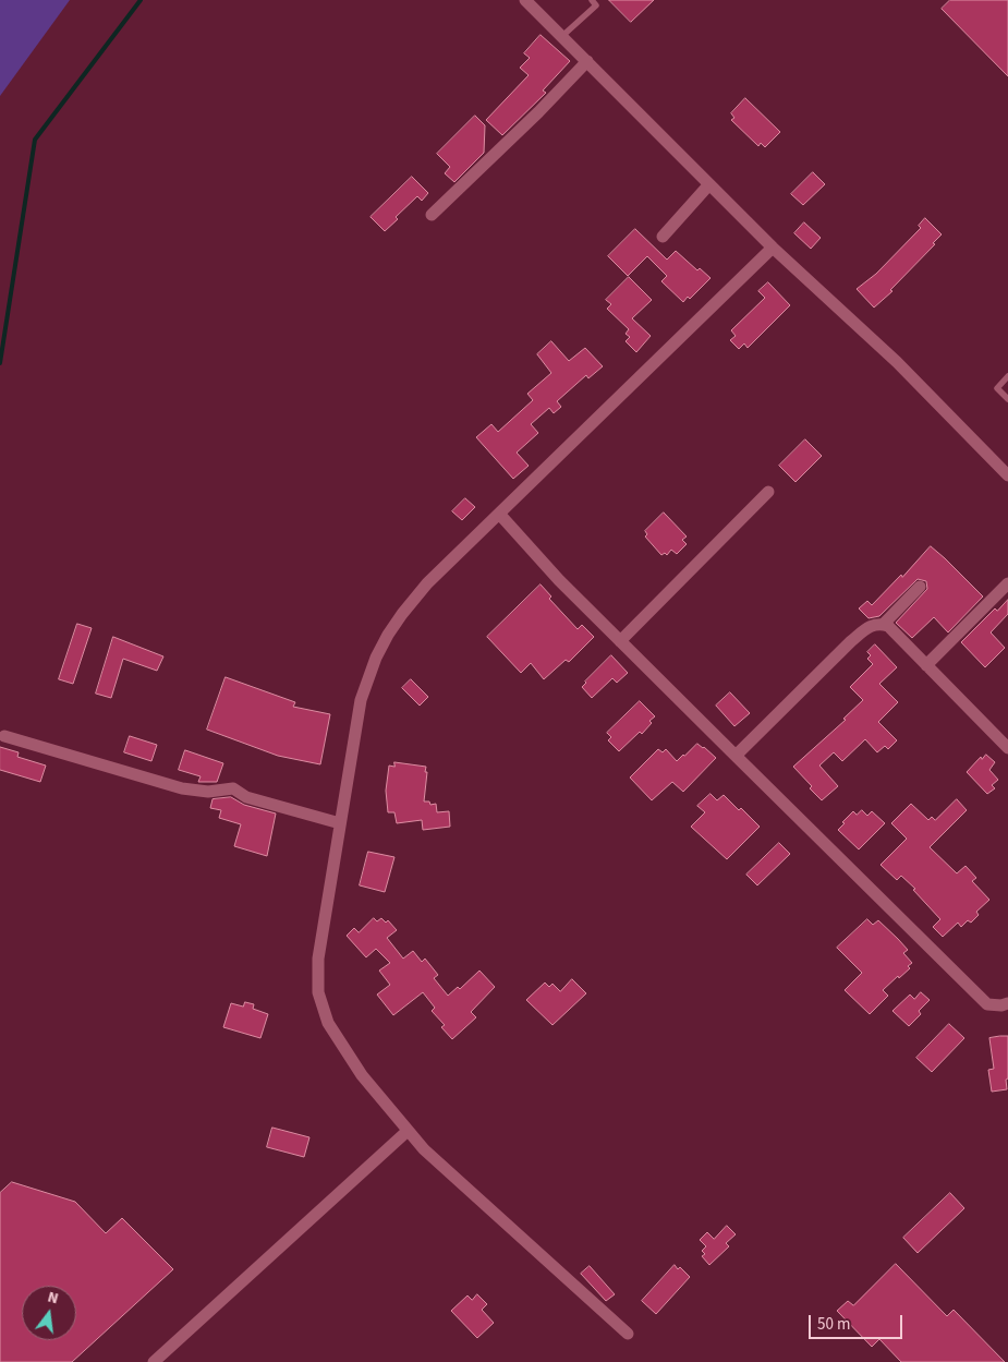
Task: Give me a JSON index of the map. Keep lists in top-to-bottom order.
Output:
{
  "scale_bar": "50 m",
  "north": "top"
}
